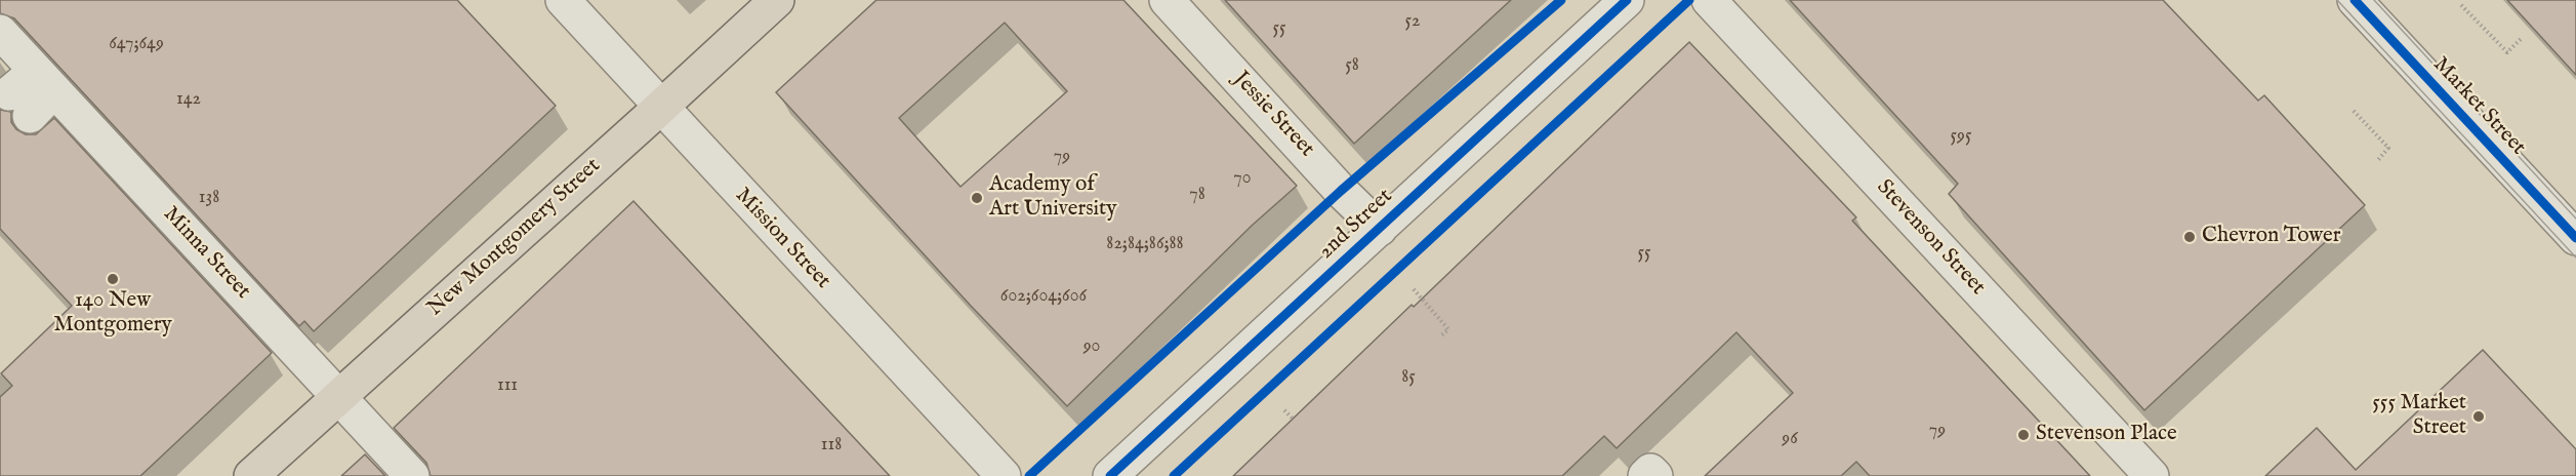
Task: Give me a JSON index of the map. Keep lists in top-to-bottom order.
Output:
{
  "streets": {
    "main road": ["New Montgomery Street"],
    "street": [
      "Market Street",
      "Jessie Street",
      "2nd Street",
      "Stevenson Street",
      "Mission Street",
      "Minna Street"
    ]
  },
  "crossings": [
    ["Jessie Street", "2nd Street"],
    ["New Montgomery Street", "Mission Street"],
    ["New Montgomery Street", "Minna Street"]
  ],
  "places": [
    "Academy of Art University",
    "Chevron Tower",
    "140 New Montgomery",
    "555 Market Street",
    "Stevenson Place"
  ],
  "house_numbers": [
    "52",
    "55",
    "647;649",
    "58",
    "142",
    "595",
    "79",
    "70",
    "78",
    "138",
    "82;84;86;88",
    "55",
    "602;604;606",
    "90",
    "85",
    "111",
    "79",
    "96",
    "118"
  ]
}
